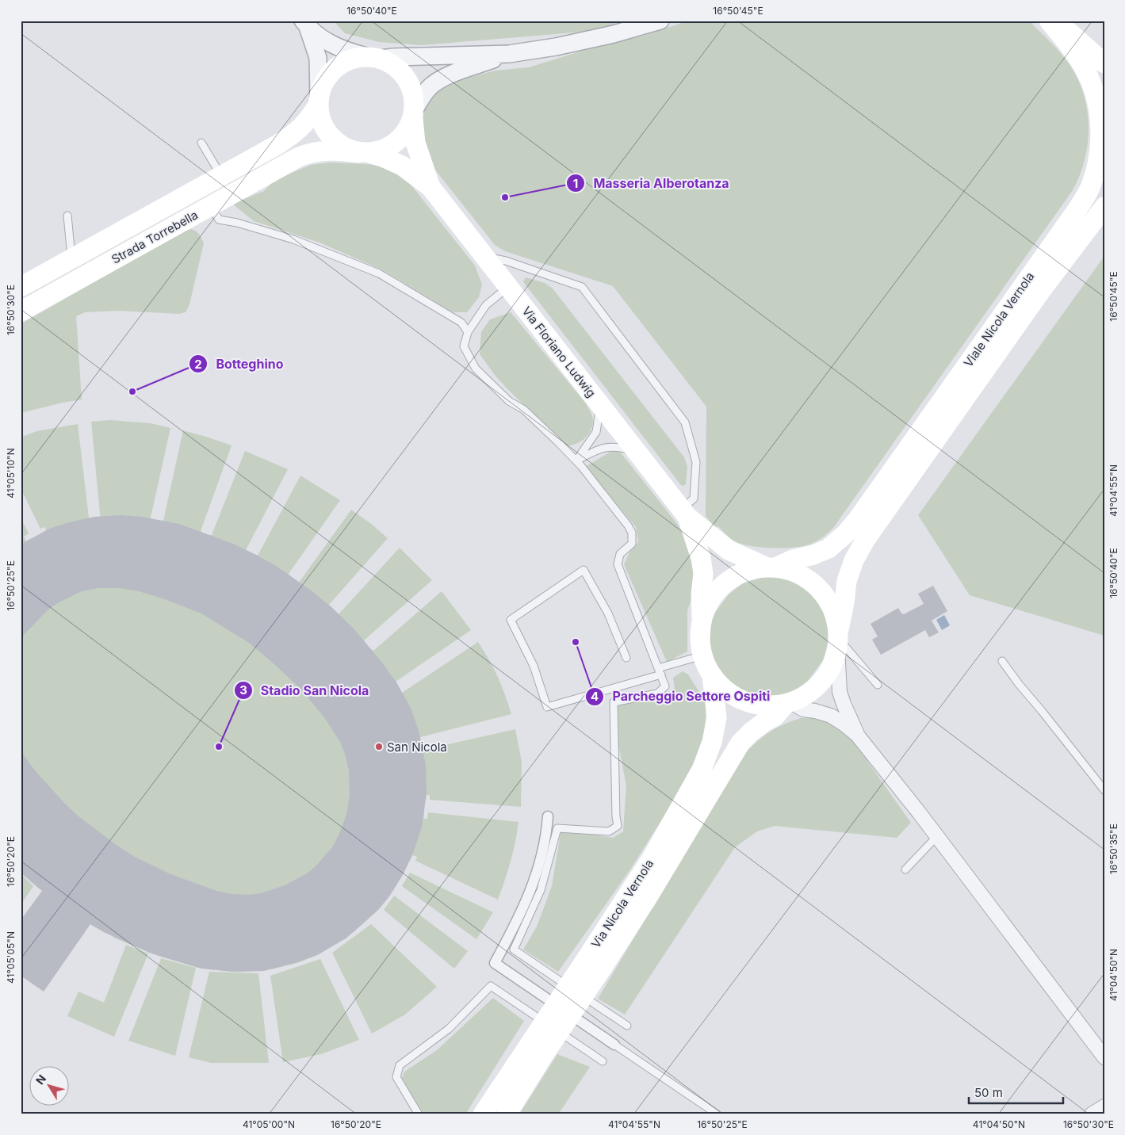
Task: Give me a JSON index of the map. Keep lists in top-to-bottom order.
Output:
{
  "streets": {
    "main road": [
      "Strada Torrebella",
      "Viale Nicola Vernola",
      "Via Floriano Ludwig",
      "Via Nicola Vernola"
    ]
  },
  "crossings": [
    ["Viale Nicola Vernola", "Via Nicola Vernola"]
  ],
  "places": [
    "Masseria Alberotanza",
    "Botteghino",
    "Parcheggio Settore Ospiti",
    "Stadio San Nicola",
    "San Nicola"
  ],
  "scale_bar": "50 m",
  "north": "top left",
  "coordinates": [
    "16°50'40\"E",
    "16°50'45\"E",
    "16°50'30\"E",
    "41°05'10\"N",
    "41°04'55\"N",
    "16°50'25\"E",
    "16°50'35\"E",
    "16°50'20\"E",
    "41°05'05\"N",
    "41°04'50\"N",
    "41°05'00\"N"
  ]
}
